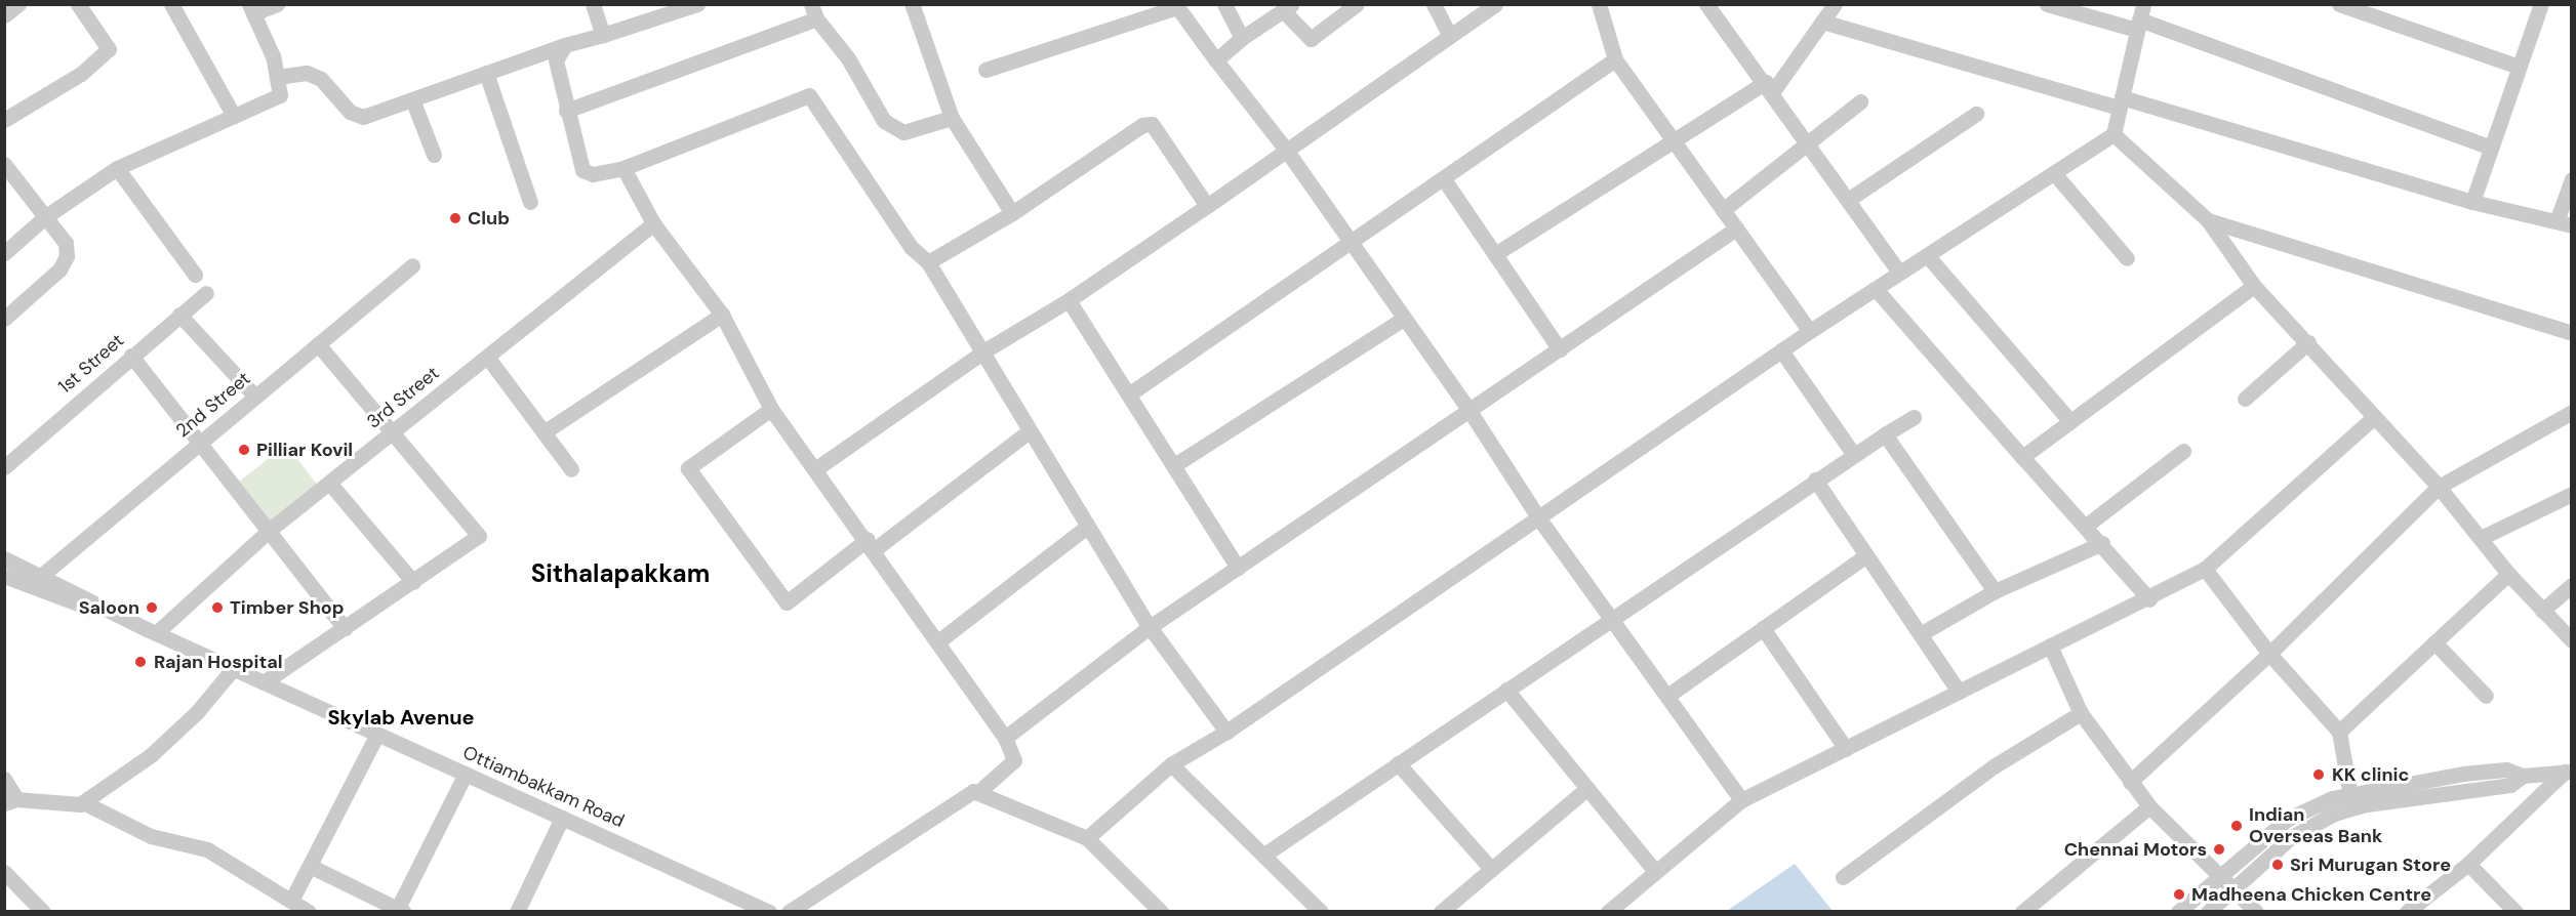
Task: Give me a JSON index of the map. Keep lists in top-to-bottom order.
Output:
{
  "streets": {
    "street": [
      "1st Street",
      "3rd Street",
      "2nd Street",
      "Ottiambakkam Road"
    ]
  },
  "crossings": [
    ["3rd Street", "Ottiambakkam Road"],
    ["2nd Street", "Ottiambakkam Road"]
  ],
  "districts": ["Sithalapakkam", "Skylab Avenue"],
  "places": [
    "Club",
    "Pilliar Kovil",
    "Saloon",
    "Timber Shop",
    "Rajan Hospital",
    "KK clinic",
    "Indian Overseas Bank",
    "Chennai Motors",
    "Sri Murugan Store",
    "Madheena Chicken Centre"
  ]
}
